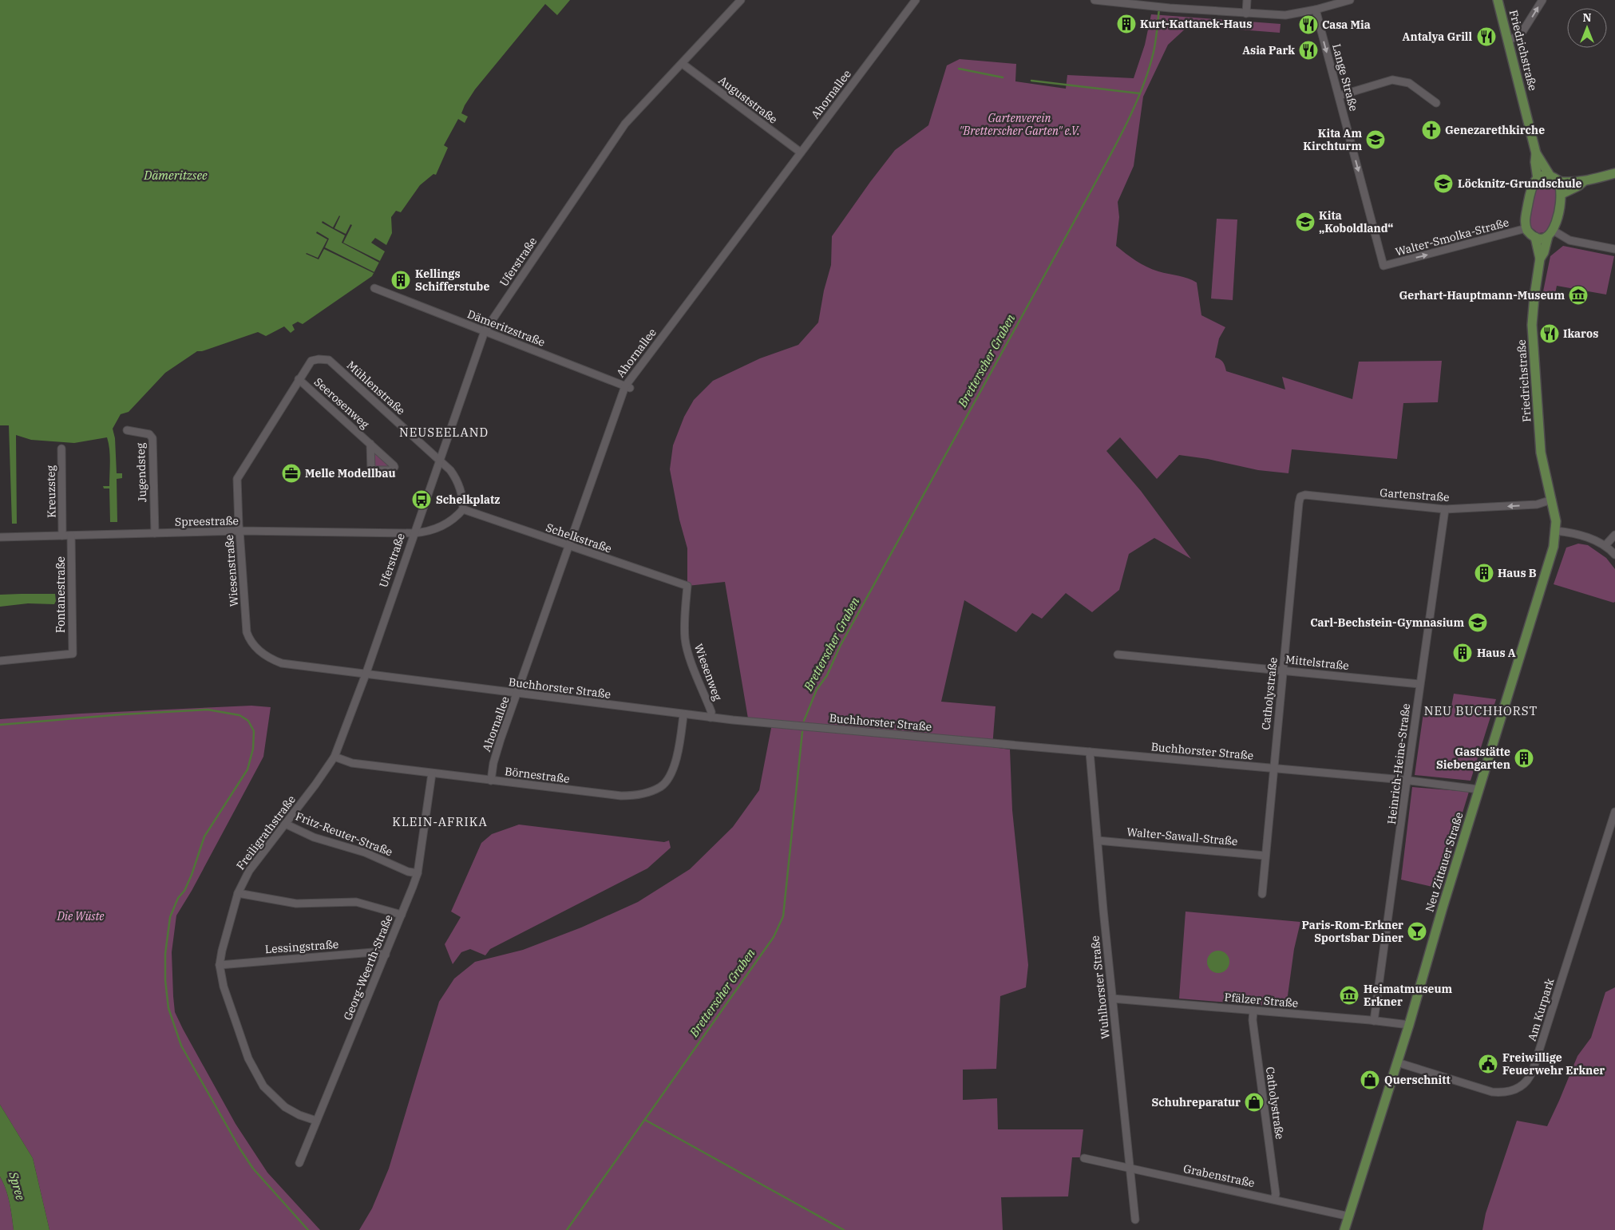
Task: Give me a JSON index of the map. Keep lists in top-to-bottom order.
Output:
{
  "streets": {
    "main road": ["Friedrichstraße", "Neu Zittauer Straße"],
    "street": [
      "Lange Straße",
      "Ahornallee",
      "Auguststraße",
      "Walter-Smolka-Straße",
      "Uferstraße",
      "Dämeritzstraße",
      "Mühlenstraße",
      "Seerosenweg",
      "Jugendsteg",
      "Kreuzsteg",
      "Gartenstraße",
      "Spreestraße",
      "Schelkstraße",
      "Wiesenstraße",
      "Fontanestraße",
      "Mittelstraße",
      "Wiesenweg",
      "Buchhorster Straße",
      "Catholystraße",
      "Heinrich-Heine-Straße",
      "Börnestraße",
      "Freiligrathstraße",
      "Fritz-Reuter-Straße",
      "Walter-Sawall-Straße",
      "Lessingstraße",
      "Georg-Weerth-Straße",
      "Wuhlhorster Straße",
      "Pfälzer Straße",
      "Am Kurpark",
      "Grabenstraße"
    ]
  },
  "crossings": [
    ["Friedrichstraße", "Gartenstraße"],
    ["Friedrichstraße", "Neu Zittauer Straße"],
    ["Lange Straße", "Walter-Smolka-Straße"],
    ["Ahornallee", "Auguststraße"],
    ["Ahornallee", "Dämeritzstraße"],
    ["Ahornallee", "Schelkstraße"],
    ["Ahornallee", "Buchhorster Straße"],
    ["Ahornallee", "Börnestraße"],
    ["Auguststraße", "Uferstraße"],
    ["Uferstraße", "Dämeritzstraße"],
    ["Uferstraße", "Mühlenstraße"],
    ["Uferstraße", "Spreestraße"],
    ["Uferstraße", "Buchhorster Straße"],
    ["Uferstraße", "Freiligrathstraße"],
    ["Mühlenstraße", "Wiesenstraße"],
    ["Seerosenweg", "Wiesenstraße"],
    ["Jugendsteg", "Spreestraße"],
    ["Kreuzsteg", "Spreestraße"],
    ["Gartenstraße", "Catholystraße"],
    ["Gartenstraße", "Heinrich-Heine-Straße"],
    ["Gartenstraße", "Neu Zittauer Straße"],
    ["Spreestraße", "Wiesenstraße"],
    ["Spreestraße", "Fontanestraße"],
    ["Schelkstraße", "Wiesenweg"],
    ["Wiesenstraße", "Buchhorster Straße"],
    ["Mittelstraße", "Catholystraße"],
    ["Mittelstraße", "Heinrich-Heine-Straße"],
    ["Wiesenweg", "Buchhorster Straße"],
    ["Buchhorster Straße", "Catholystraße"],
    ["Buchhorster Straße", "Heinrich-Heine-Straße"],
    ["Buchhorster Straße", "Börnestraße"],
    ["Buchhorster Straße", "Freiligrathstraße"],
    ["Buchhorster Straße", "Neu Zittauer Straße"],
    ["Buchhorster Straße", "Wuhlhorster Straße"],
    ["Catholystraße", "Walter-Sawall-Straße"],
    ["Catholystraße", "Pfälzer Straße"],
    ["Catholystraße", "Grabenstraße"],
    ["Heinrich-Heine-Straße", "Pfälzer Straße"],
    ["Börnestraße", "Freiligrathstraße"],
    ["Börnestraße", "Georg-Weerth-Straße"],
    ["Freiligrathstraße", "Fritz-Reuter-Straße"],
    ["Freiligrathstraße", "Lessingstraße"],
    ["Freiligrathstraße", "Georg-Weerth-Straße"],
    ["Fritz-Reuter-Straße", "Georg-Weerth-Straße"],
    ["Walter-Sawall-Straße", "Wuhlhorster Straße"],
    ["Neu Zittauer Straße", "Pfälzer Straße"],
    ["Neu Zittauer Straße", "Am Kurpark"],
    ["Neu Zittauer Straße", "Grabenstraße"],
    ["Lessingstraße", "Georg-Weerth-Straße"],
    ["Wuhlhorster Straße", "Pfälzer Straße"],
    ["Wuhlhorster Straße", "Grabenstraße"]
  ],
  "one_way": ["Lange Straße", "Walter-Smolka-Straße", "Gartenstraße"],
  "districts": ["NEUSEELAND", "NEU BUCHHORST", "KLEIN-AFRIKA"],
  "water": ["Dämeritzsee", "Bretterscher Graben", "Spree"],
  "parks": ["Gartenverein \"Bretterscher Garten\" e.V.", "Die Wüste"],
  "places": {
    "building": [
      "Kurt-Kattanek-Haus",
      "Kellings Schifferstube",
      "Haus B",
      "Haus A",
      "Gaststätte Siebengarten"
    ],
    "restaurant": [
      "Casa Mia",
      "Antalya Grill",
      "Asia Park",
      "Ikaros"
    ],
    "church": ["Genezarethkirche"],
    "school or university": [
      "Kita Am Kirchturm",
      "Löcknitz-Grundschule",
      "Kita „Koboldland“",
      "Carl-Bechstein-Gymnasium"
    ],
    "museum": ["Gerhart-Hauptmann-Museum", "Heimatmuseum Erkner"],
    "office": ["Melle Modellbau"],
    "bus stop": ["Schelkplatz"],
    "bar": ["Paris-Rom-Erkner Sportsbar Diner"],
    "public building": ["Freiwillige Feuerwehr Erkner"],
    "shop": ["Querschnitt", "Schuhreparatur"]
  },
  "north": "top"
}
